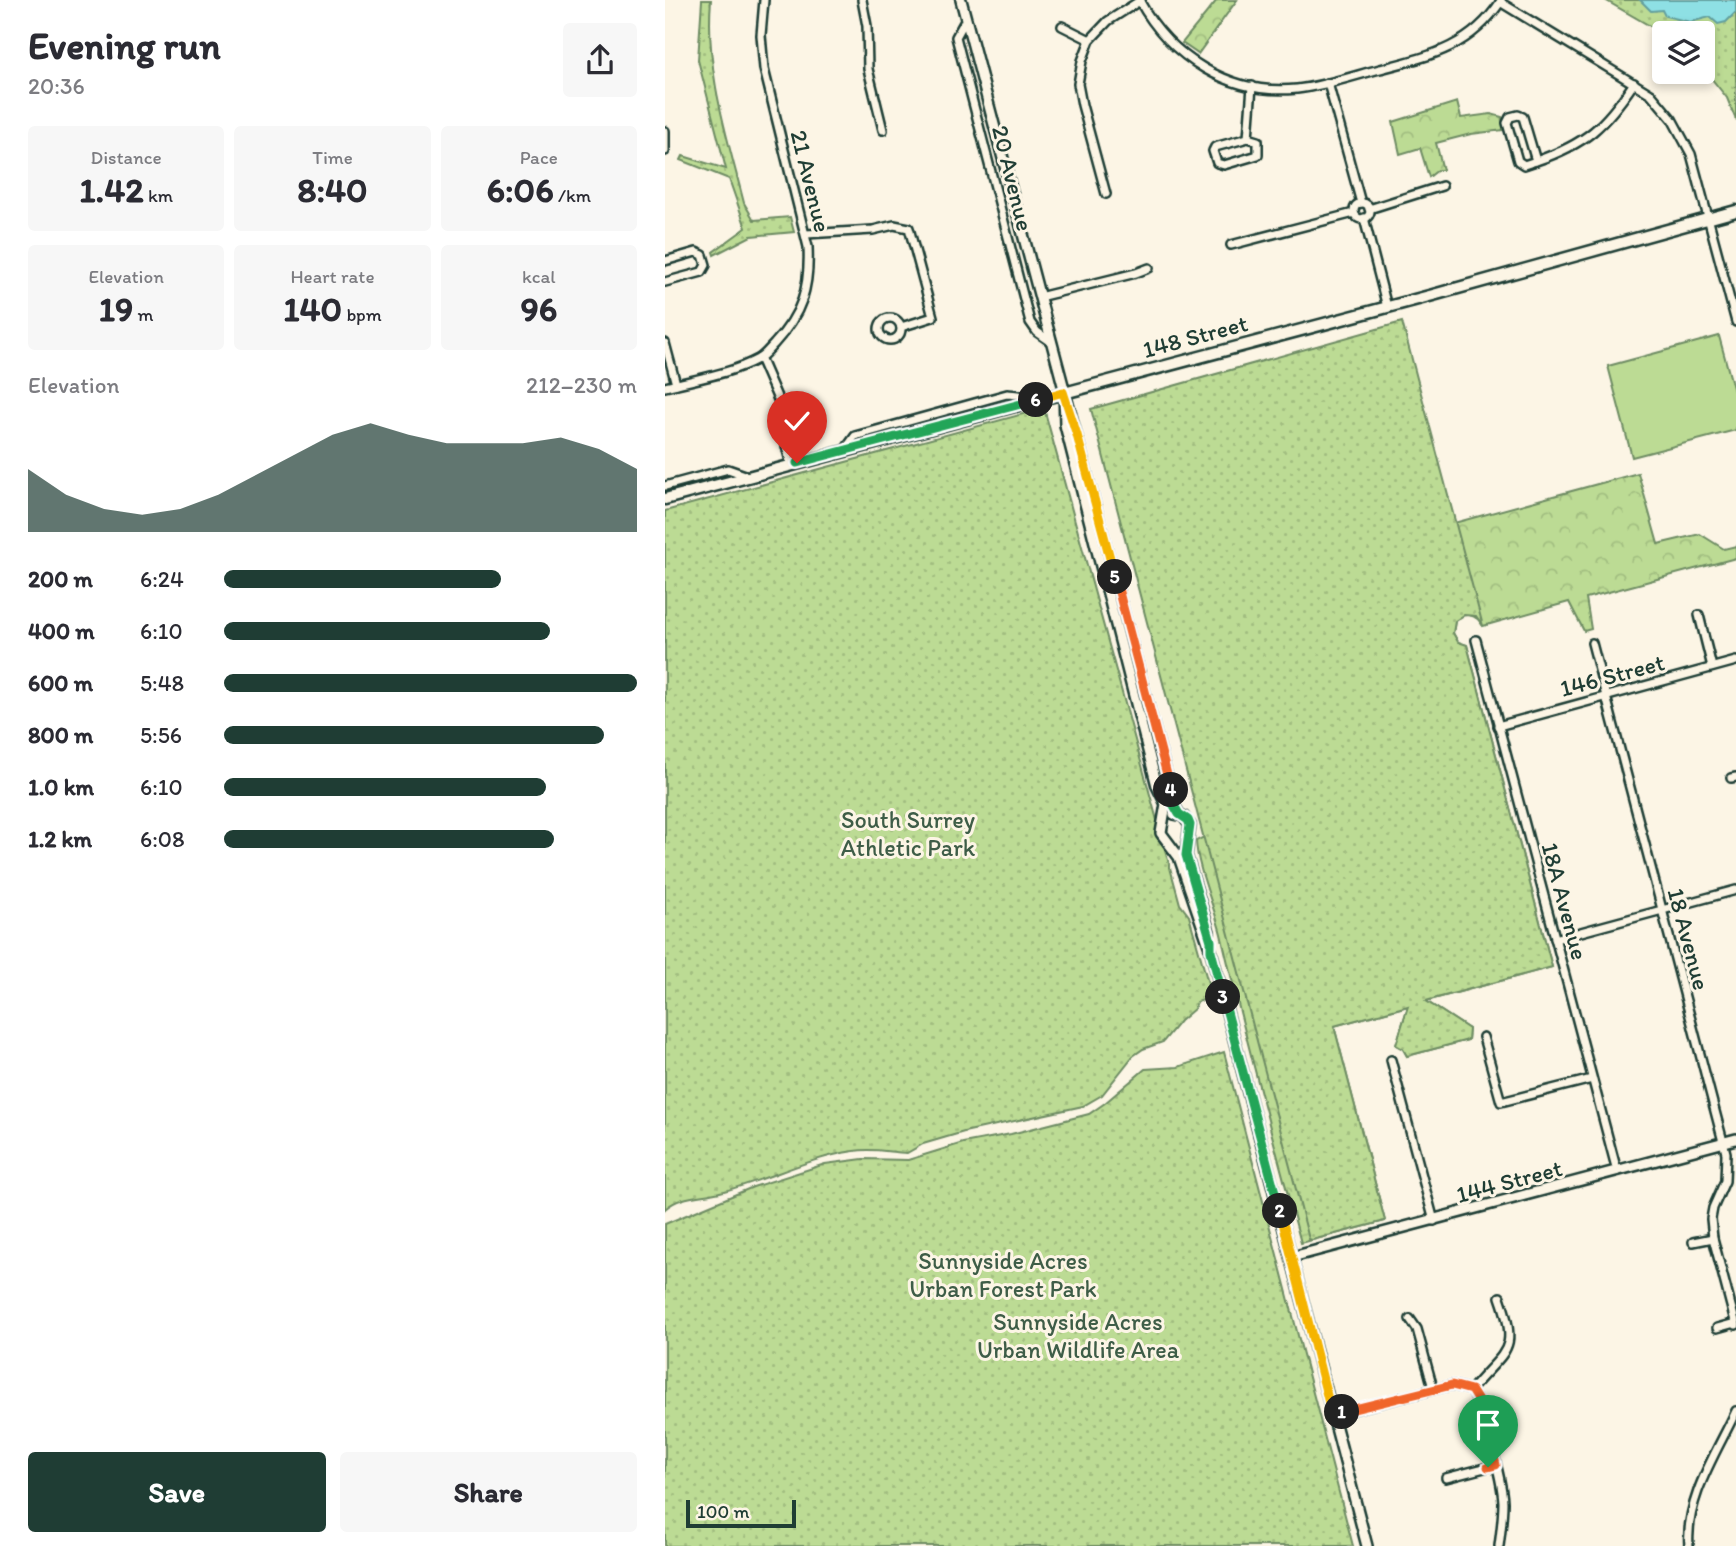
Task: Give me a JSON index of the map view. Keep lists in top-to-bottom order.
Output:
{
  "streets": {
    "main road": ["148 Street"],
    "street": [
      "20 Avenue",
      "21 Avenue",
      "146 Street",
      "18A Avenue",
      "18 Avenue",
      "144 Street"
    ]
  },
  "crossings": [
    ["20 Avenue", "148 Street"],
    ["146 Street", "18A Avenue"],
    ["146 Street", "18 Avenue"],
    ["18A Avenue", "144 Street"],
    ["18 Avenue", "144 Street"]
  ],
  "parks": ["South Surrey Athletic Park", "Sunnyside Acres Urban Forest Park", "Sunnyside Acres Urban Wildlife Area"],
  "scale_bar": "100 m",
  "page": {
    "heading": ["Evening run", "20:36"],
    "stats": [
      ["Distance", "1.42 km"],
      ["Time", "8:40"],
      ["Pace", "6:06 /km"],
      ["Elevation", "19 m"],
      ["Heart rate", "140 bpm"],
      ["kcal", "96"]
    ],
    "chart": ["Elevation", "212–230 m"],
    "pins": [
      "6",
      "5",
      "4",
      "3",
      "2",
      "1"
    ],
    "list": [
      {
        "name": "200 m",
        "note": "6:24"
      },
      {
        "name": "400 m",
        "note": "6:10"
      },
      {
        "name": "600 m",
        "note": "5:48"
      },
      {
        "name": "800 m",
        "note": "5:56"
      },
      {
        "name": "1.0 km",
        "note": "6:10"
      },
      {
        "name": "1.2 km",
        "note": "6:08"
      }
    ],
    "buttons": ["Save", "Share"],
    "scale": "100 m"
  }
}
